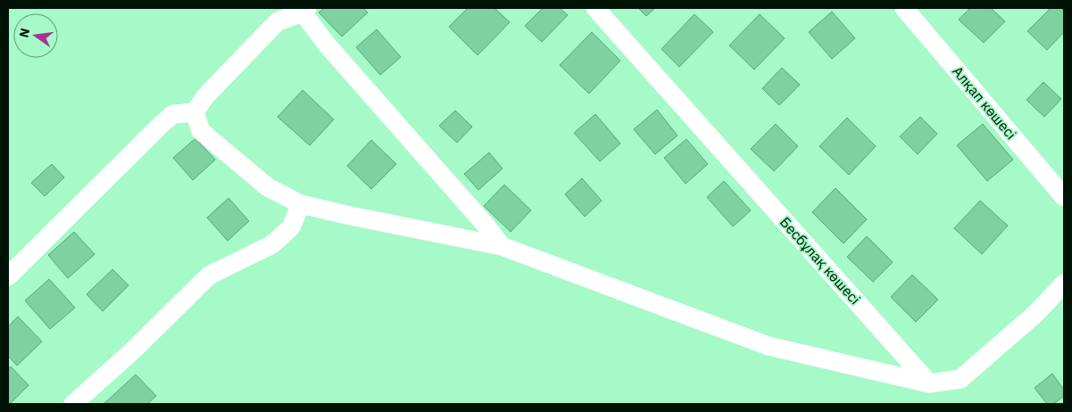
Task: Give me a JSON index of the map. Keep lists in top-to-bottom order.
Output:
{
  "streets": {
    "street": ["Алқап көшесі", "Бесбұлақ көшесі"]
  },
  "north": "left"
}
